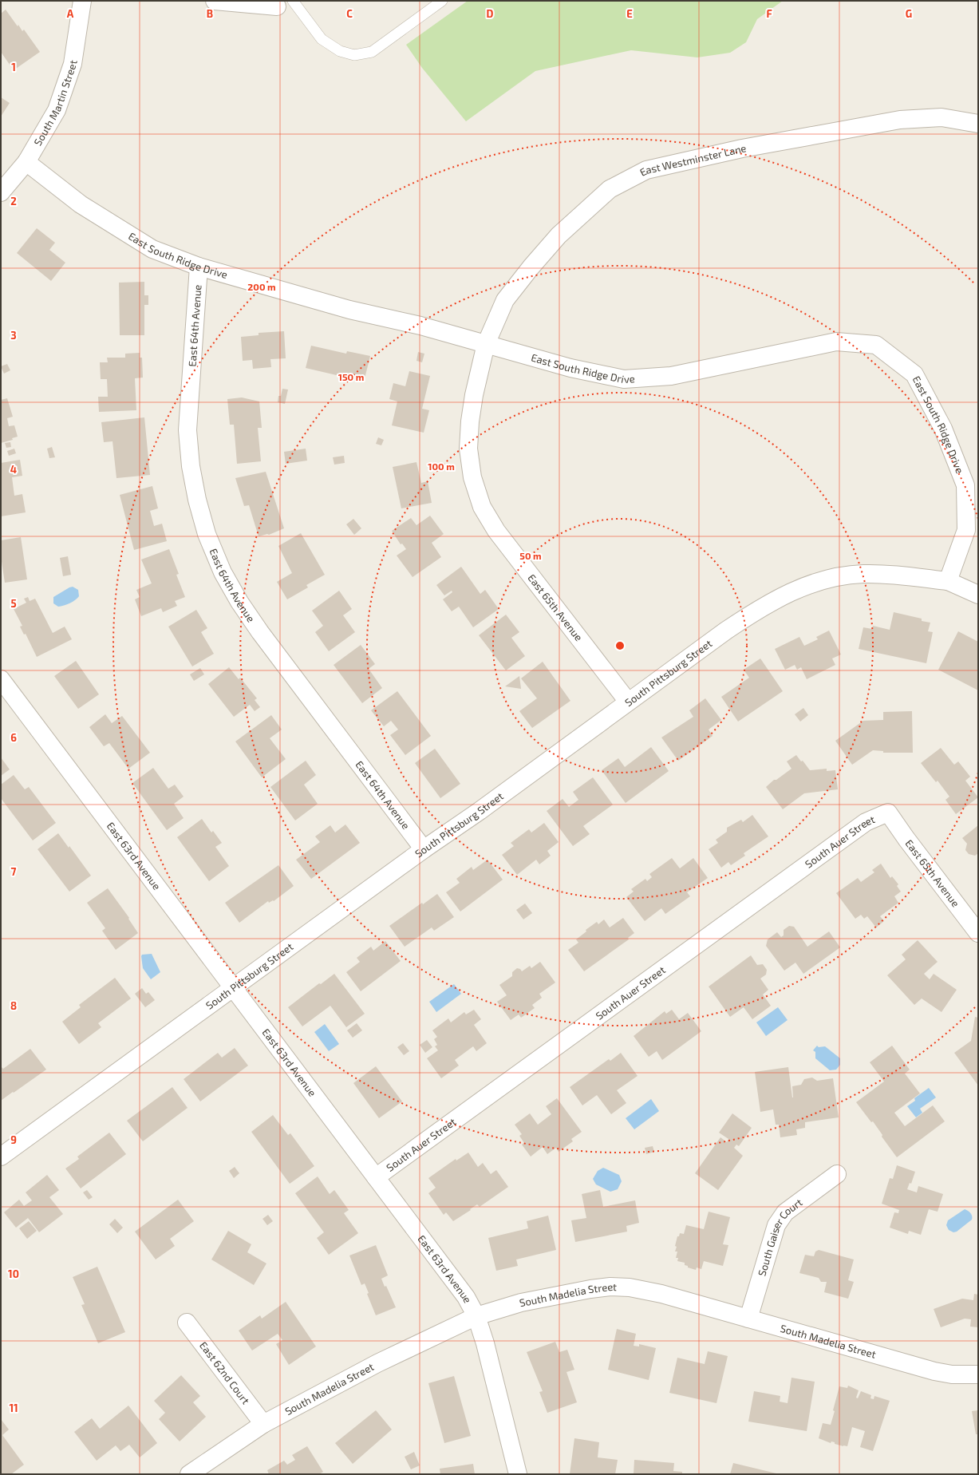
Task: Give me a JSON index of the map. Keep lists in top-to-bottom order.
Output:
{
  "streets": {
    "street": [
      "South Martin Street",
      "East Westminster Lane",
      "East South Ridge Drive",
      "East 64th Avenue",
      "East 65th Avenue",
      "South Pittsburg Street",
      "South Auer Street",
      "East 63rd Avenue",
      "South Gaiser Court",
      "South Madelia Street",
      "East 62nd Court"
    ]
  },
  "crossings": [
    ["South Martin Street", "East South Ridge Drive"],
    ["East Westminster Lane", "East South Ridge Drive"],
    ["East Westminster Lane", "East 65th Avenue"],
    ["East South Ridge Drive", "East 64th Avenue"],
    ["East South Ridge Drive", "East 65th Avenue"],
    ["East South Ridge Drive", "South Pittsburg Street"],
    ["East 64th Avenue", "South Pittsburg Street"],
    ["East 65th Avenue", "South Pittsburg Street"],
    ["East 65th Avenue", "South Auer Street"],
    ["South Pittsburg Street", "East 63rd Avenue"],
    ["South Auer Street", "East 63rd Avenue"],
    ["East 63rd Avenue", "South Madelia Street"],
    ["South Gaiser Court", "South Madelia Street"],
    ["South Madelia Street", "East 62nd Court"]
  ],
  "grid": {
    "columns": [
      "A",
      "B",
      "C",
      "D",
      "E",
      "F",
      "G"
    ],
    "rows": [
      "1",
      "2",
      "3",
      "4",
      "5",
      "6",
      "7",
      "8",
      "9",
      "10",
      "11"
    ]
  },
  "rings": [
    "200 m",
    "150 m",
    "100 m",
    "50 m"
  ]
}
